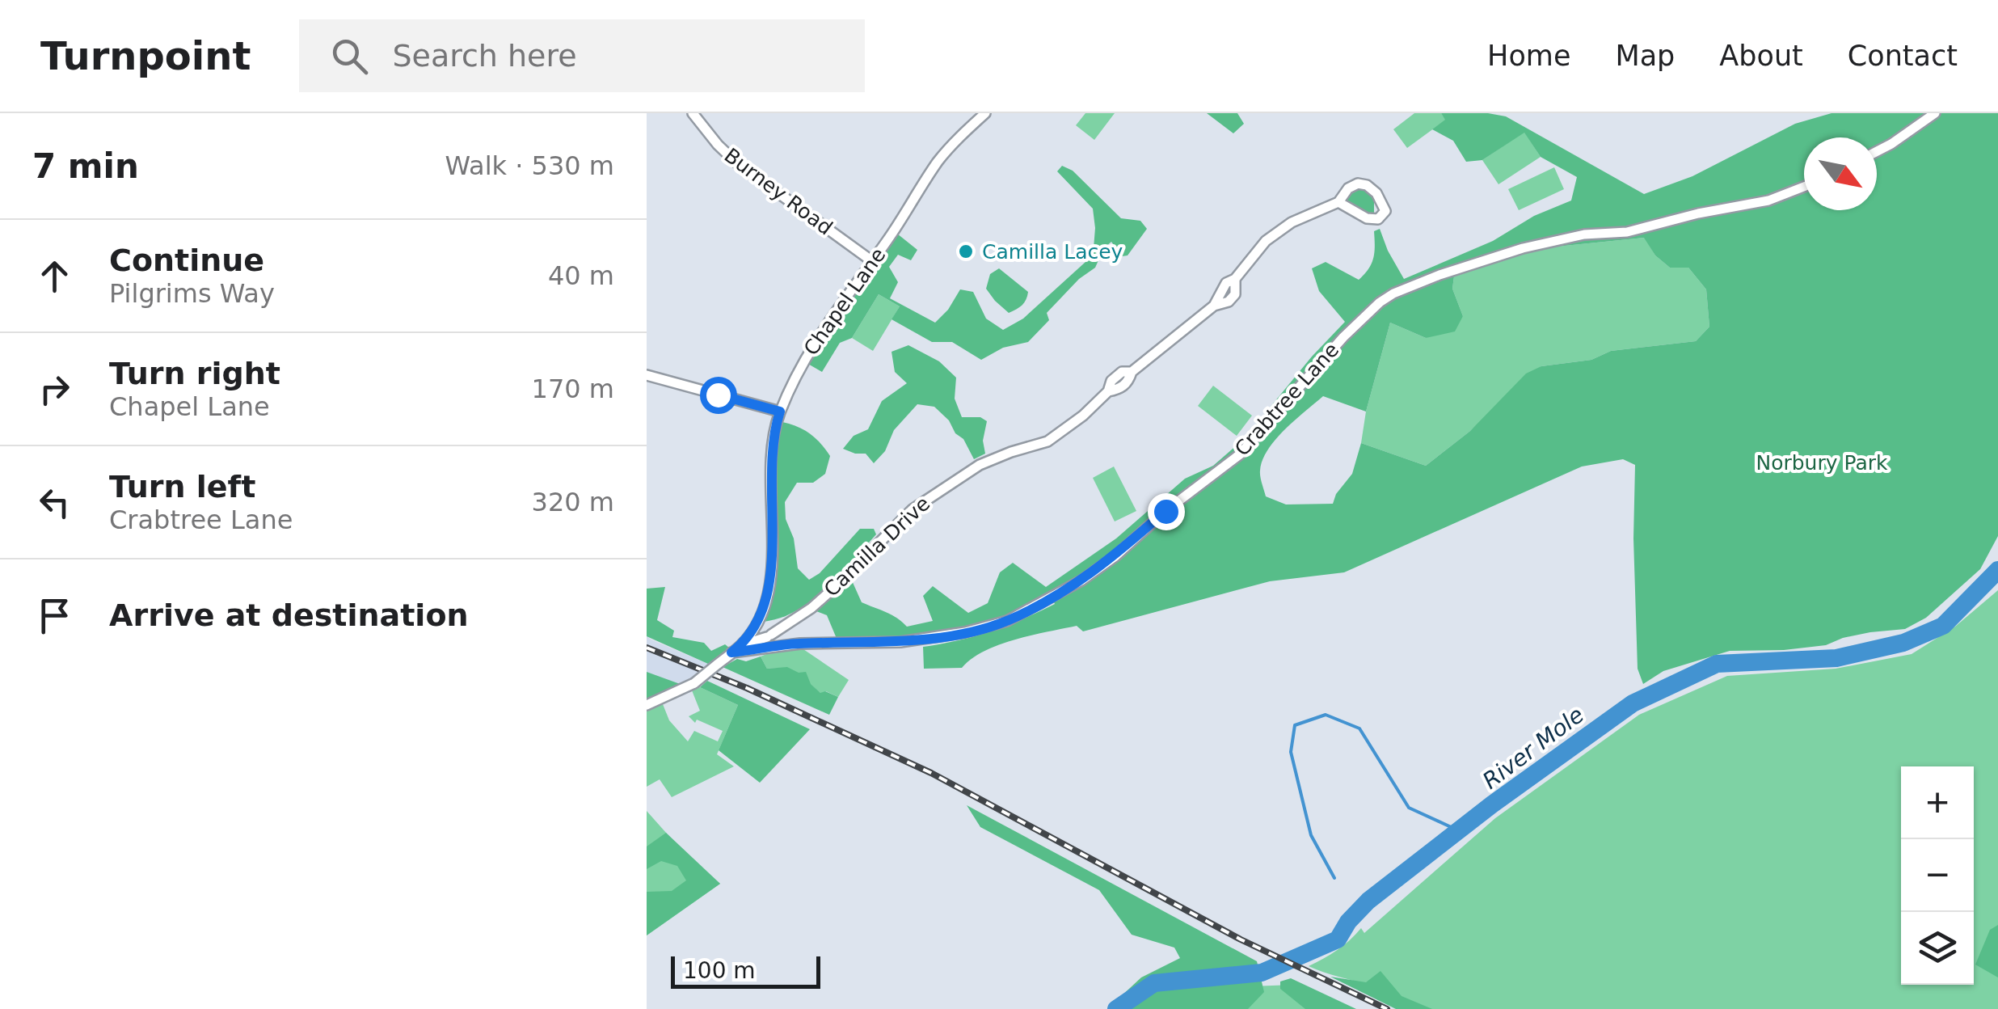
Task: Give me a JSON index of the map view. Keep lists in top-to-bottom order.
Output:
{
  "streets": {
    "street": [
      "Burney Road",
      "Chapel Lane",
      "Crabtree Lane",
      "Camilla Drive"
    ]
  },
  "crossings": [
    ["Burney Road", "Chapel Lane"],
    ["Chapel Lane", "Crabtree Lane"],
    ["Chapel Lane", "Camilla Drive"]
  ],
  "water": ["River Mole"],
  "parks": ["Norbury Park"],
  "places": ["Camilla Lacey"],
  "scale_bar": "100 m",
  "north": "bottom right",
  "page": {
    "header": "Turnpoint",
    "search": "Search here",
    "nav": [
      "Home",
      "Map",
      "About",
      "Contact"
    ],
    "heading": ["7 min", "Walk · 530 m"],
    "list": [
      ["Continue", "Pilgrims Way", "40 m"],
      ["Turn right", "Chapel Lane", "170 m"],
      ["Turn left", "Crabtree Lane", "320 m"],
      "Arrive at destination"
    ],
    "map_buttons": ["+", "−"],
    "scale": "100 m"
  }
}
